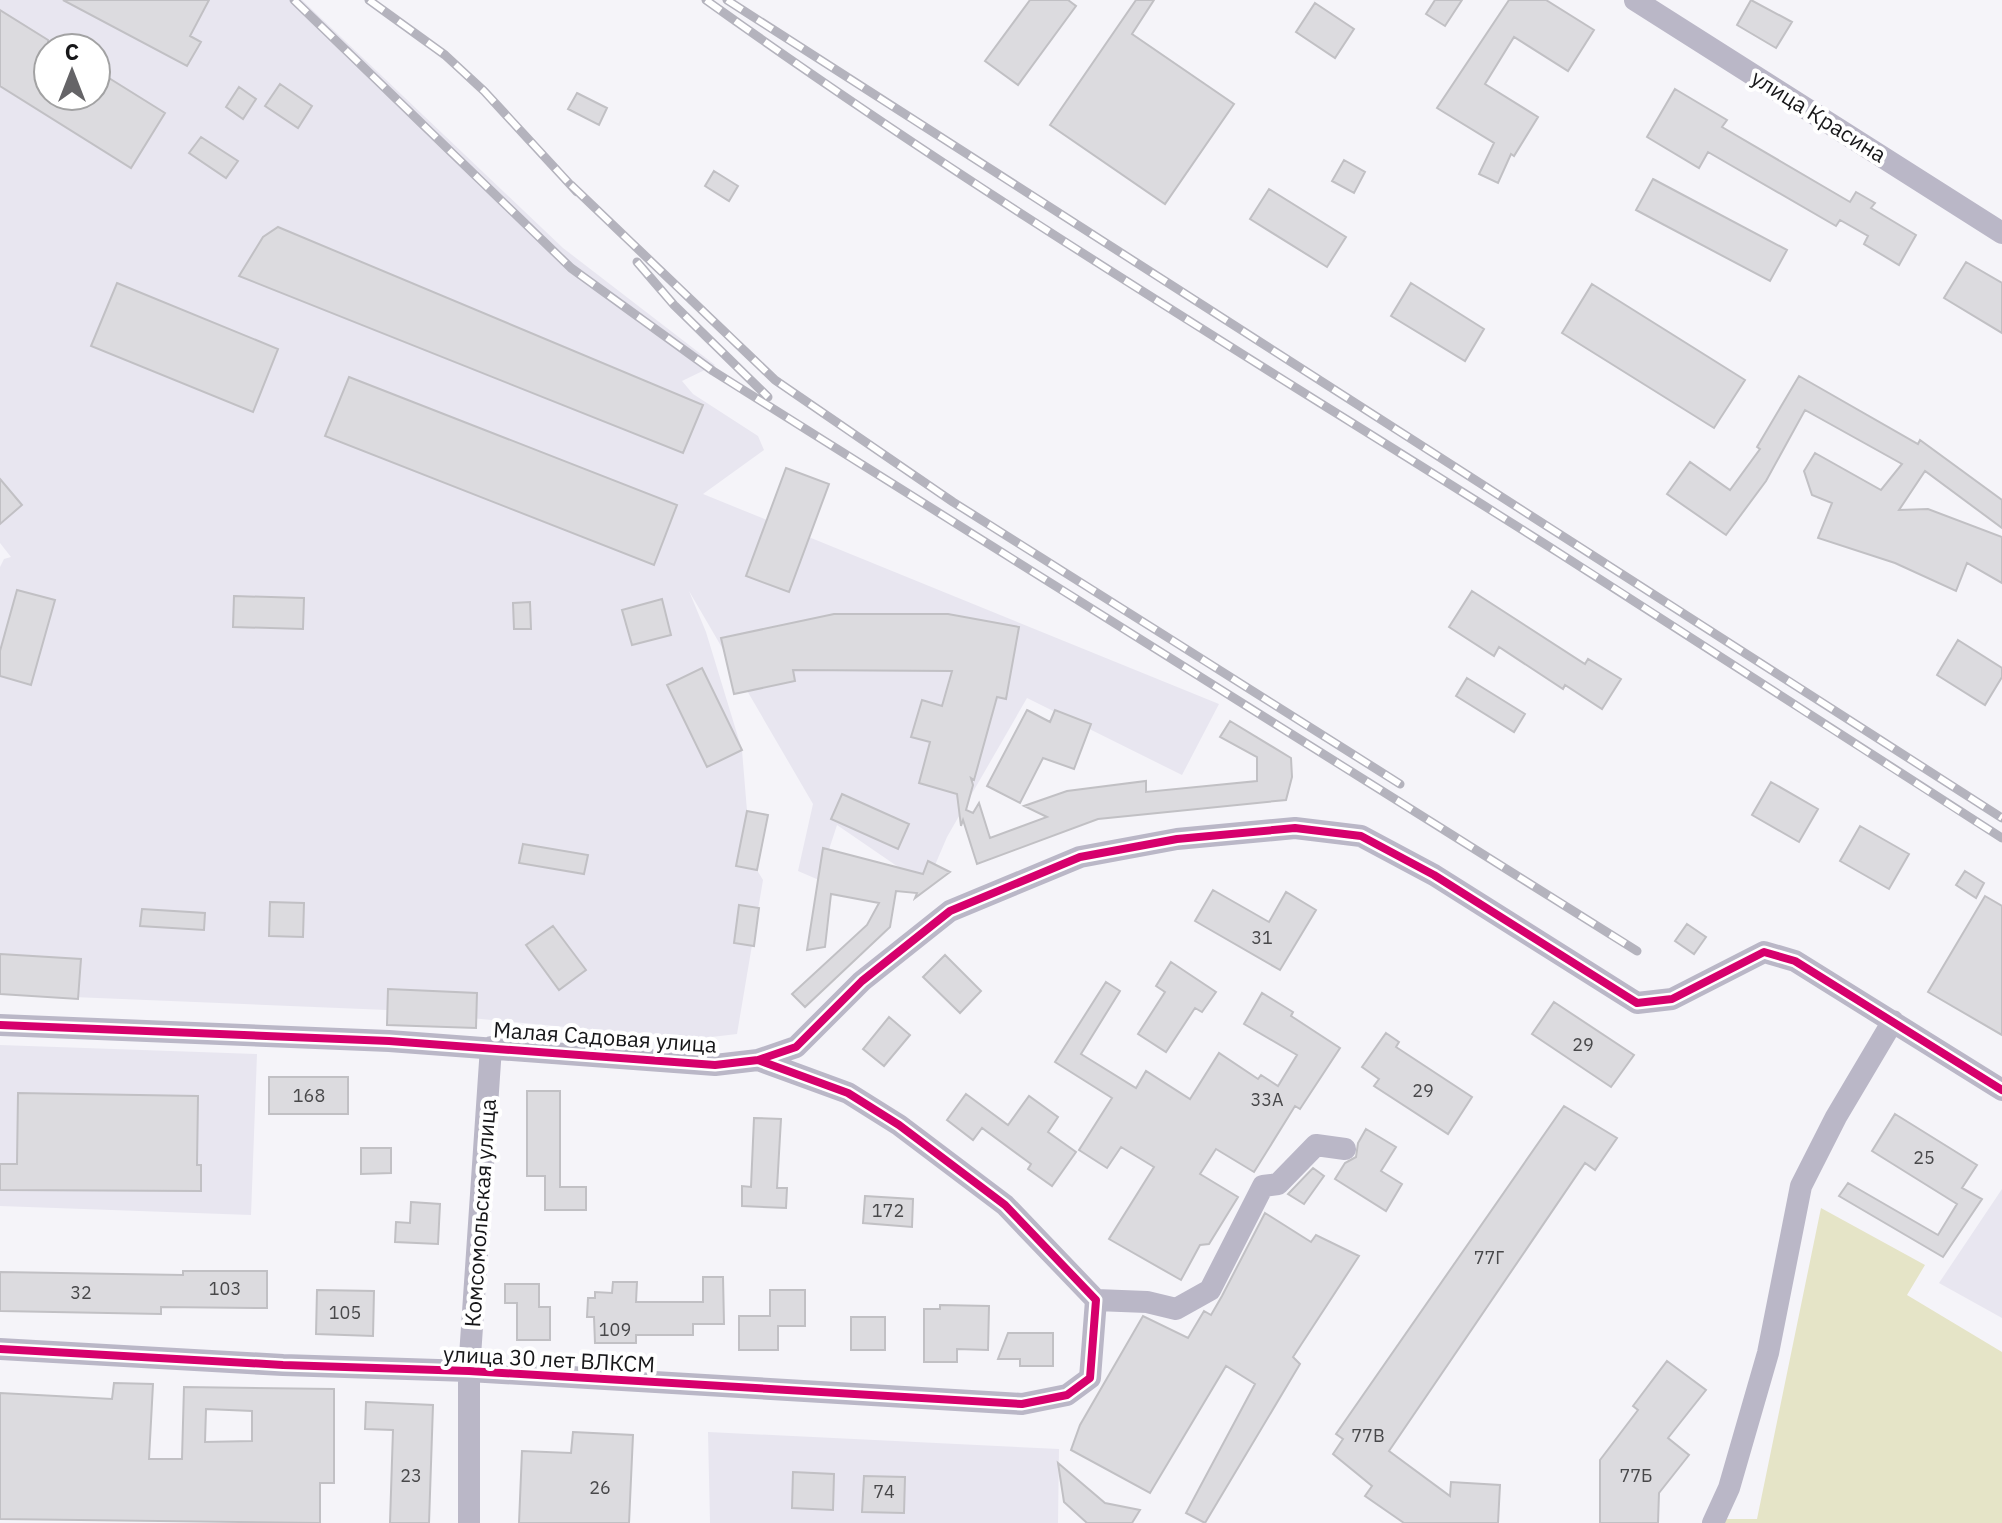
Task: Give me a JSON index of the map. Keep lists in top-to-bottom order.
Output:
{
  "streets": {
    "street": [
      "улица Красина",
      "Малая Садовая улица",
      "Комсомольская улица",
      "улица 30 лет ВЛКСМ"
    ]
  },
  "crossings": [
    ["Малая Садовая улица", "Комсомольская улица"],
    ["Малая Садовая улица", "улица 30 лет ВЛКСМ"],
    ["Комсомольская улица", "улица 30 лет ВЛКСМ"]
  ],
  "house_numbers": [
    "31",
    "29",
    "29",
    "168",
    "33А",
    "25",
    "172",
    "77Г",
    "103",
    "32",
    "105",
    "109",
    "77В",
    "23",
    "77Б",
    "26",
    "74"
  ],
  "north": "top"
}
